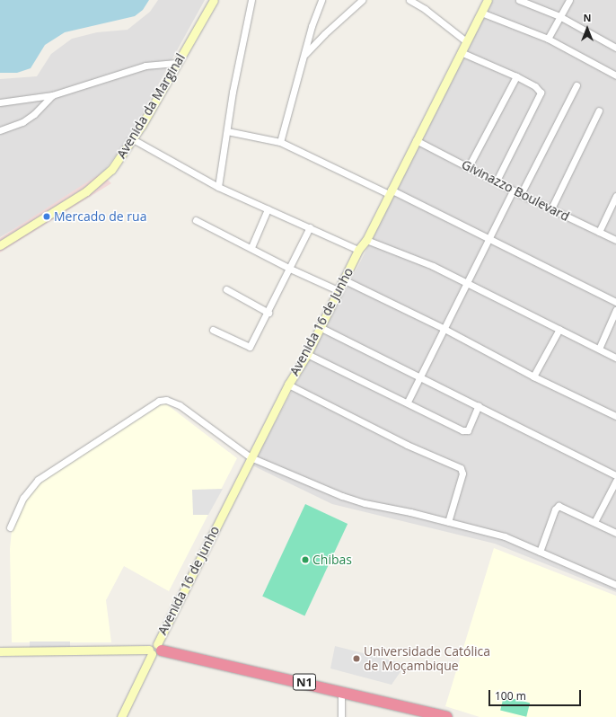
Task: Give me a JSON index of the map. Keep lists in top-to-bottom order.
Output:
{
  "streets": {
    "highway": ["N1"],
    "street": ["Avenida da Marginal", "Givinazzo Boulevard", "Avenida 16 de Junho"]
  },
  "crossings": [
    ["Givinazzo Boulevard", "Avenida 16 de Junho"],
    ["Avenida 16 de Junho", "N1"]
  ],
  "places": ["Mercado de rua", "Chibas", "Universidade Católica de Moçambique"],
  "scale_bar": "100 m",
  "north": "top"
}
